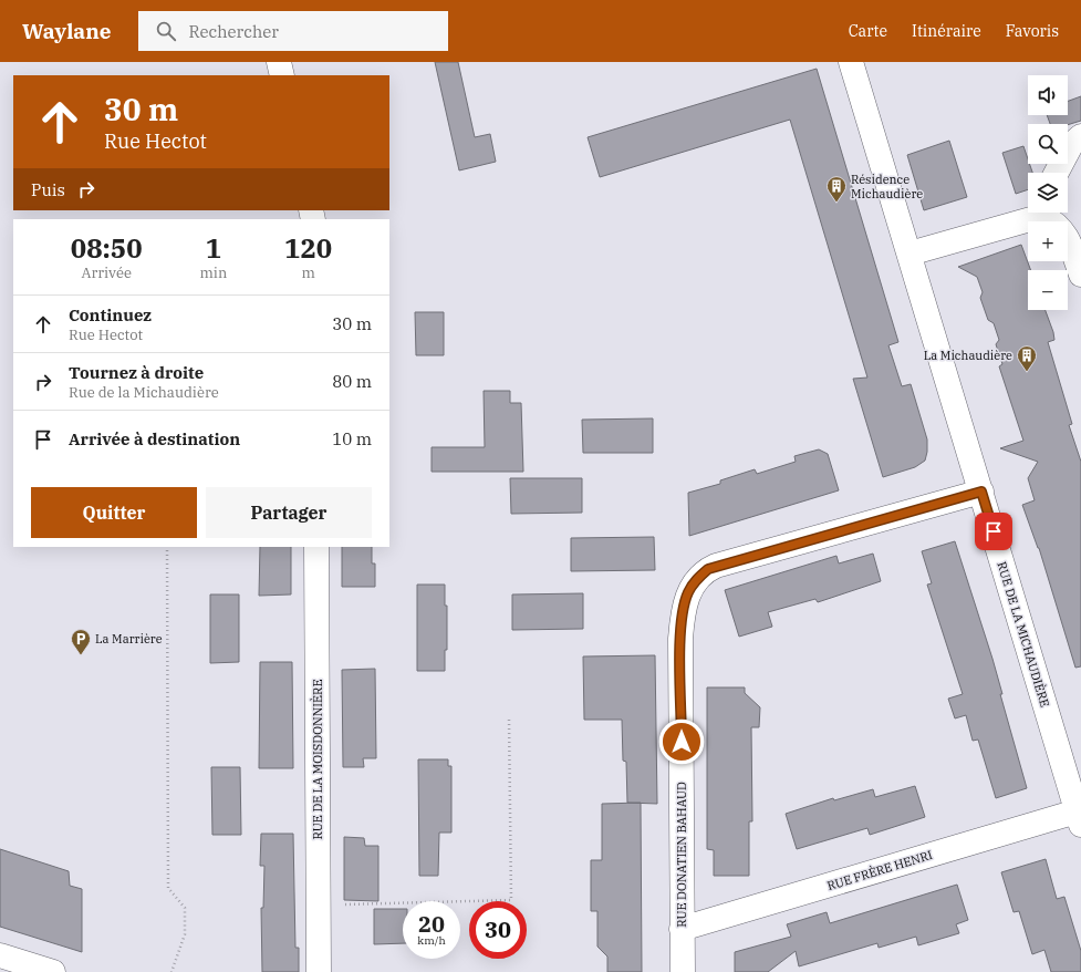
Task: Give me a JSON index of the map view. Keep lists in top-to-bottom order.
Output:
{
  "streets": {
    "street": [
      "RUE DE LA MICHAUDIÈRE",
      "RUE DE LA MOISDONNIÈRE",
      "RUE DONATIEN BAHAUD",
      "RUE FRÈRE HENRI"
    ]
  },
  "crossings": [
    ["RUE DE LA MICHAUDIÈRE", "RUE DONATIEN BAHAUD"],
    ["RUE DE LA MICHAUDIÈRE", "RUE FRÈRE HENRI"],
    ["RUE DONATIEN BAHAUD", "RUE FRÈRE HENRI"]
  ],
  "places": {
    "building": ["Résidence Michaudière", "La Michaudière"],
    "parking": ["La Marrière"]
  },
  "page": {
    "header": "Waylane",
    "search": "Rechercher",
    "nav": ["Carte", "Itinéraire", "Favoris"],
    "map_buttons": ["+", "−"],
    "turn": ["30 m", "Rue Hectot"],
    "then": "Puis",
    "eta": [
      "08:50",
      "Arrivée",
      "1",
      "min",
      "120",
      "m"
    ],
    "list": [
      {
        "name": "Continuez",
        "note": "Rue Hectot",
        "value": "30 m"
      },
      {
        "name": "Tournez à droite",
        "note": "Rue de la Michaudière",
        "value": "80 m"
      },
      {
        "name": "Arrivée à destination",
        "value": "10 m"
      }
    ],
    "buttons": ["Quitter", "Partager"],
    "speed": "20 km/h",
    "limit": "30"
  }
}
